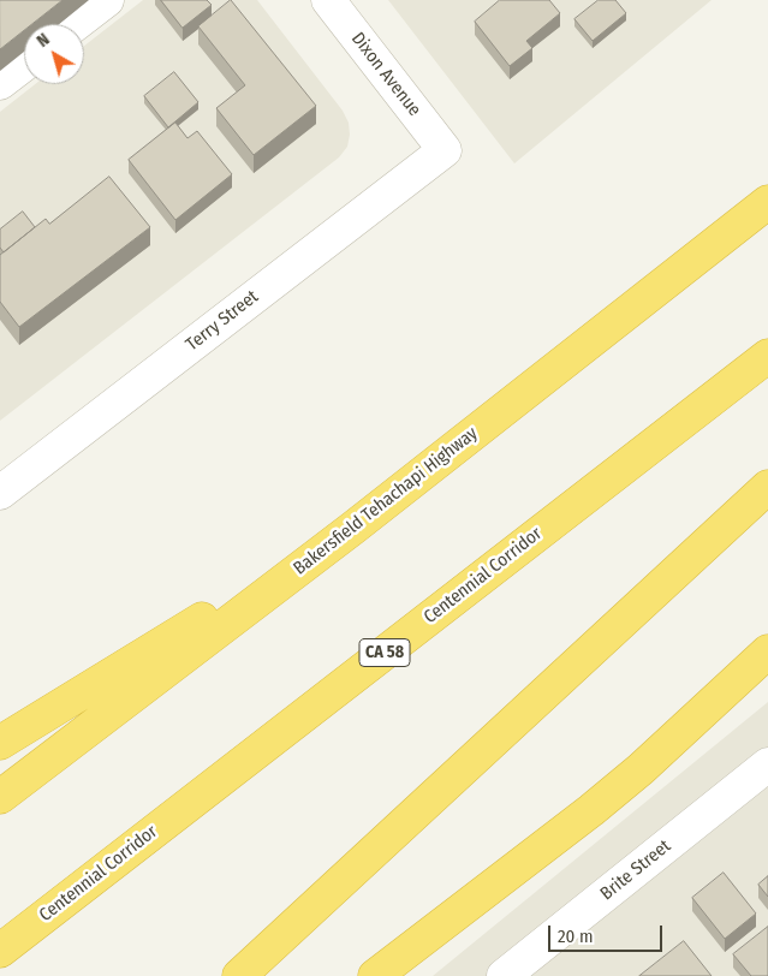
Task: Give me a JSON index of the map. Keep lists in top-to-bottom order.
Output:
{
  "streets": {
    "highway": ["Bakersfield Tehachapi Highway", "Centennial Corridor", "CA 58"],
    "street": ["Dixon Avenue", "Terry Street", "Brite Street"]
  },
  "crossings": [
    ["Dixon Avenue", "Terry Street"]
  ],
  "scale_bar": "20 m",
  "north": "top left"
}
